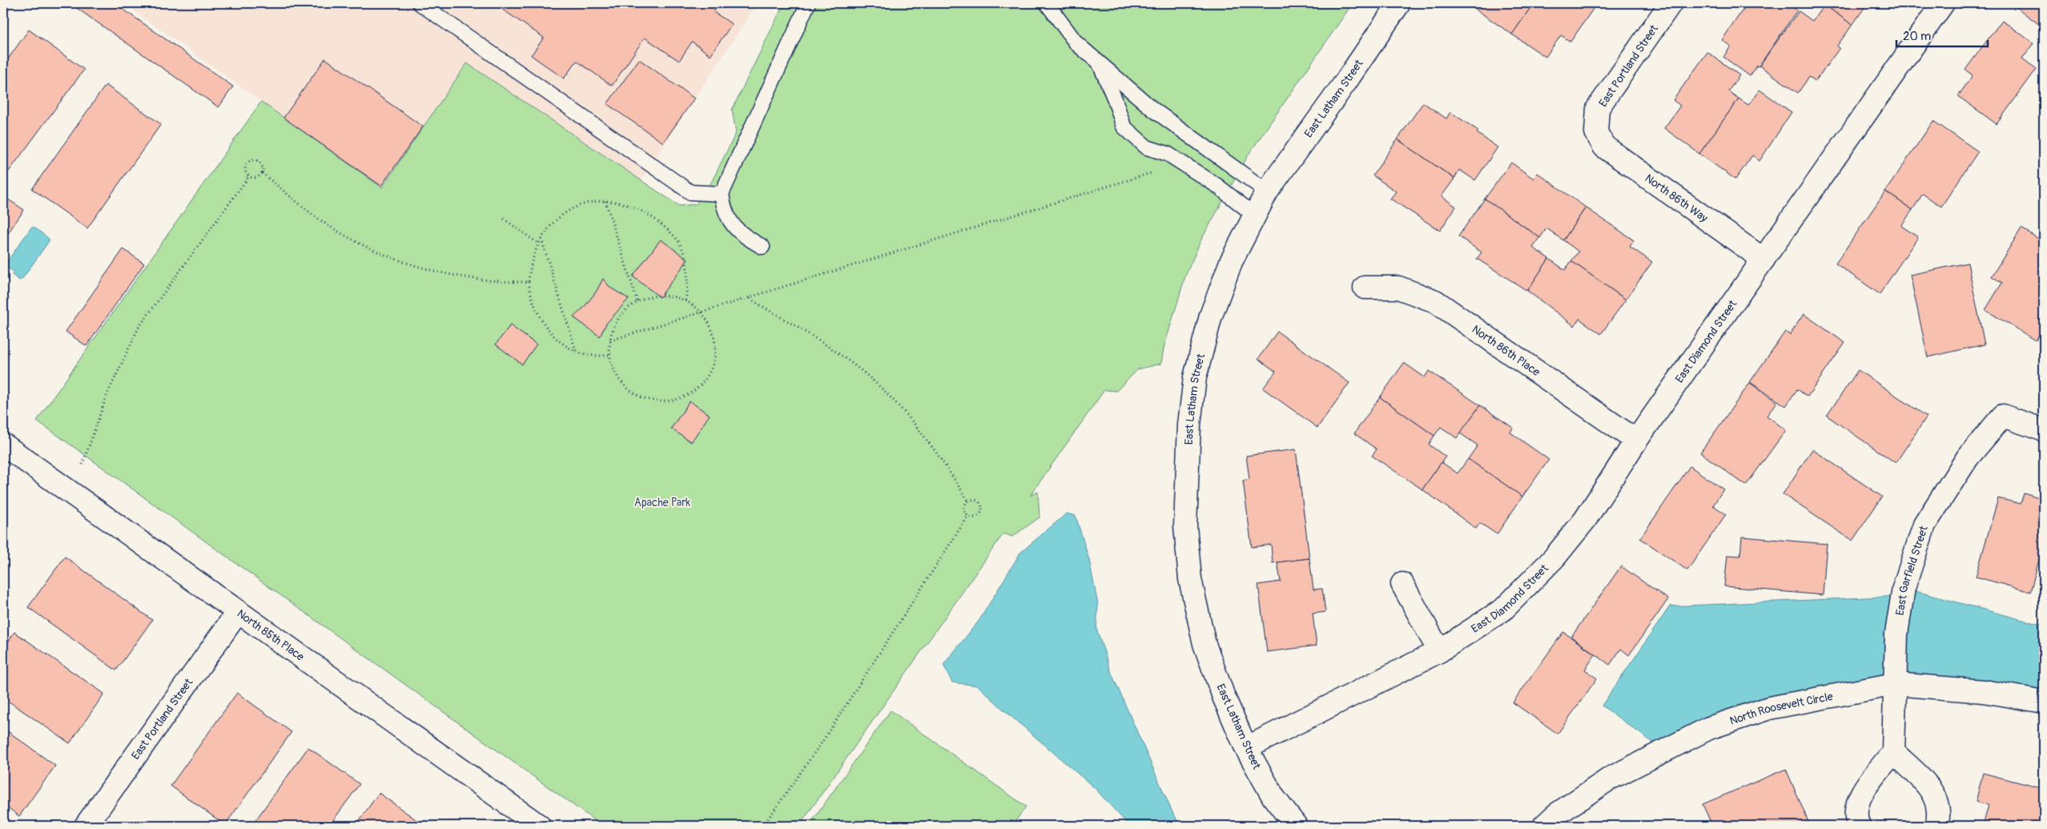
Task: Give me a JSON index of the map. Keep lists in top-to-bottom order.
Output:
{
  "streets": {
    "street": [
      "East Portland Street",
      "East Latham Street",
      "North 86th Way",
      "East Diamond Street",
      "North 86th Place",
      "East Garfield Street",
      "North 85th Place",
      "North Roosevelt Circle"
    ]
  },
  "crossings": [
    ["East Portland Street", "North 86th Way"],
    ["East Portland Street", "North 85th Place"],
    ["East Latham Street", "East Diamond Street"],
    ["North 86th Way", "East Diamond Street"],
    ["East Diamond Street", "North 86th Place"],
    ["East Garfield Street", "North Roosevelt Circle"]
  ],
  "parks": ["Apache Park"],
  "scale_bar": "20 m"
}
